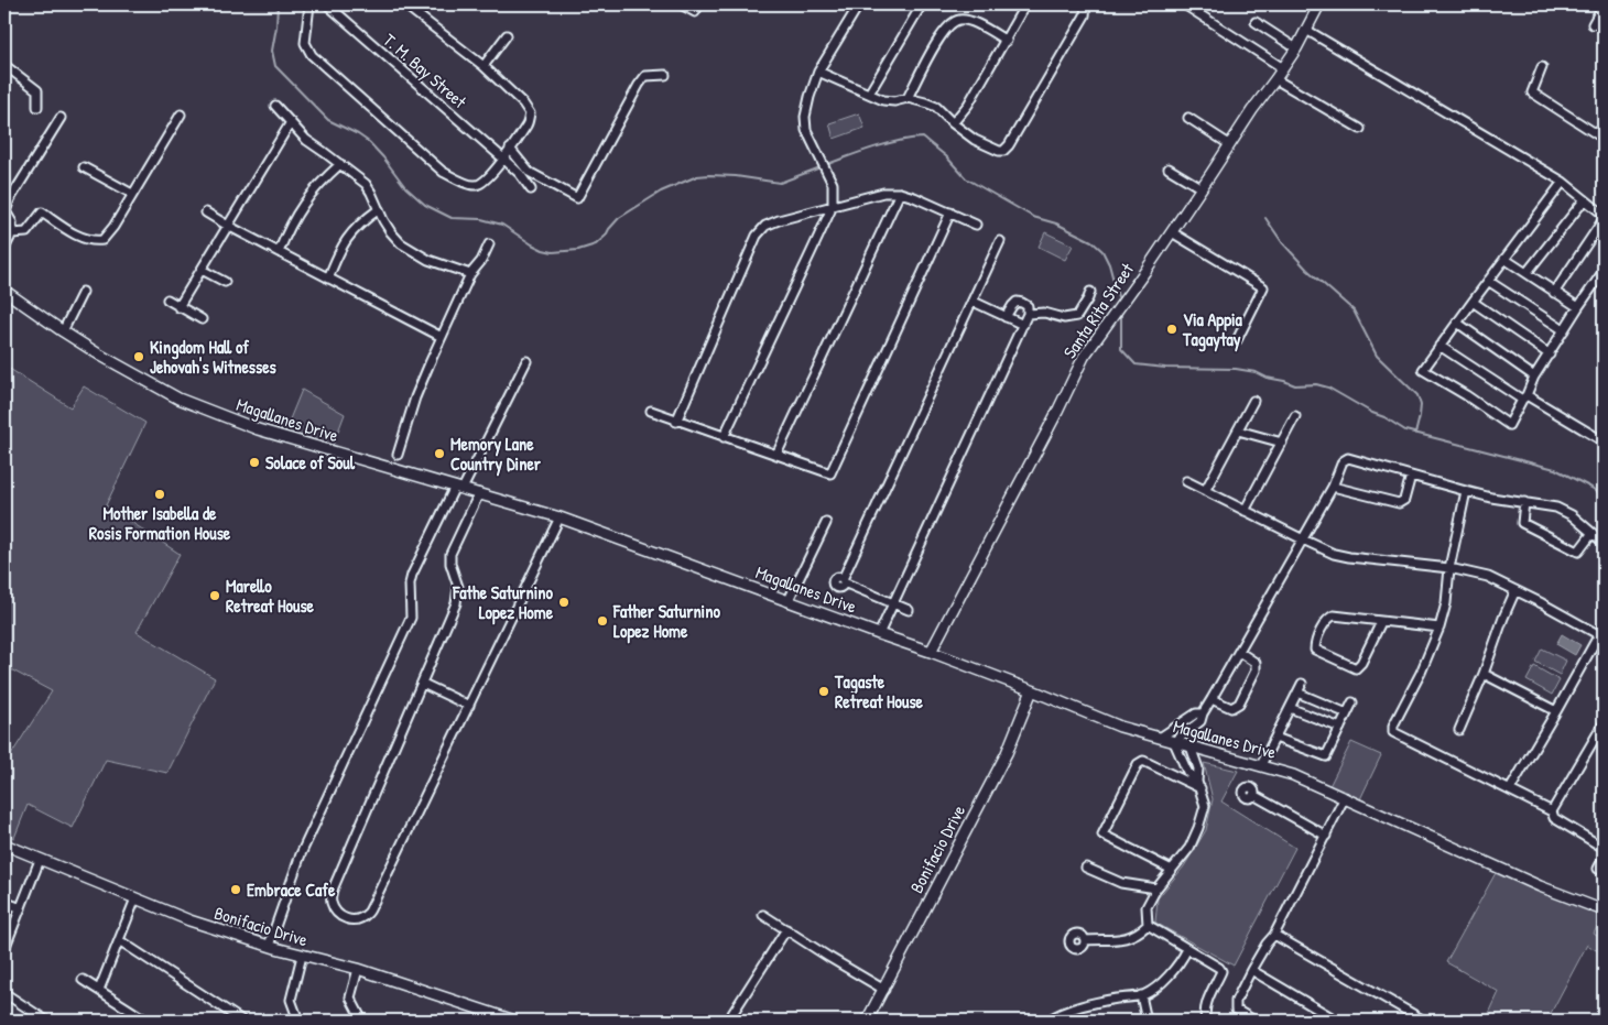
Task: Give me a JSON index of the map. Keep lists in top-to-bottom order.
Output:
{
  "streets": {
    "street": [
      "T. M. Bay Street",
      "Santa Rita Street",
      "Magallanes Drive",
      "Bonifacio Drive"
    ]
  },
  "crossings": [
    ["Santa Rita Street", "Magallanes Drive"],
    ["Magallanes Drive", "Bonifacio Drive"]
  ],
  "places": [
    "Via Appia Tagaytay",
    "Kingdom Hall of Jehovah's Witnesses",
    "Memory Lane Country Diner",
    "Solace of Soul",
    "Mother Isabella de Rosis Formation House",
    "Marello Retreat House",
    "Fathe Saturnino Lopez Home",
    "Father Saturnino Lopez Home",
    "Tagaste Retreat House",
    "Embrace Cafe"
  ]
}
